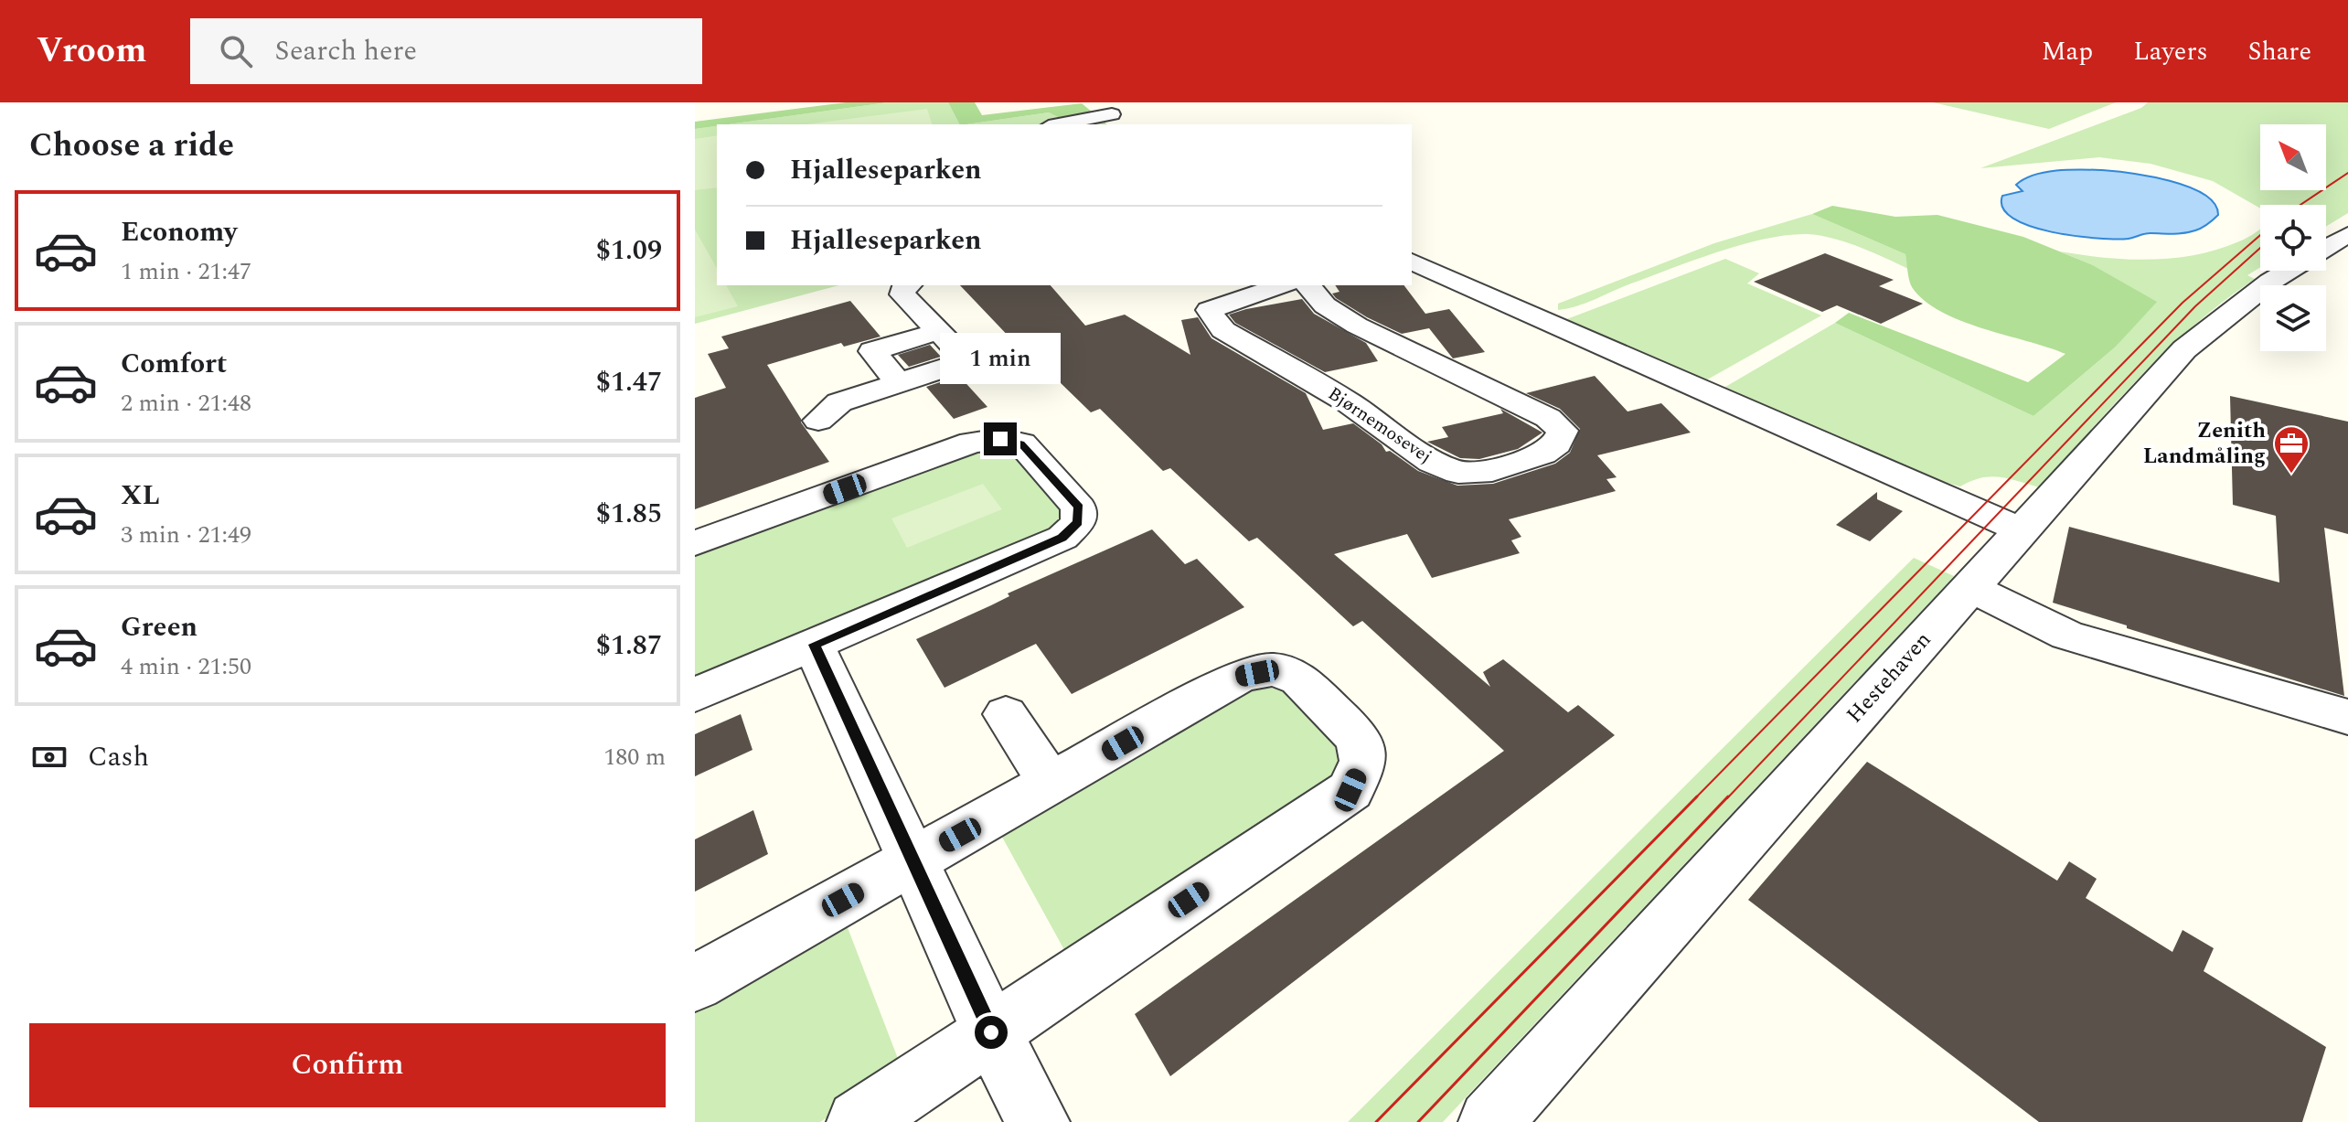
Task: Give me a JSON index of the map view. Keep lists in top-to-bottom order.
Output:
{
  "streets": {
    "street": ["Bjørnemosevej", "Hestehaven"]
  },
  "places": {
    "office": ["Zenith Landmåling"]
  },
  "north": "top left",
  "page": {
    "header": "Vroom",
    "search": "Search here",
    "nav": ["Map", "Layers", "Share"],
    "heading": "Choose a ride",
    "banner": ["Hjalleseparken", "Hjalleseparken"],
    "list": [
      {
        "name": "Economy",
        "note": "1 min · 21:47",
        "value": "$1.09"
      },
      {
        "name": "Comfort",
        "note": "2 min · 21:48",
        "value": "$1.47"
      },
      {
        "name": "XL",
        "note": "3 min · 21:49",
        "value": "$1.85"
      },
      {
        "name": "Green",
        "note": "4 min · 21:50",
        "value": "$1.87"
      }
    ],
    "bubble": "1 min",
    "pay": ["Cash", "180 m"],
    "buttons": "Confirm"
  }
}
